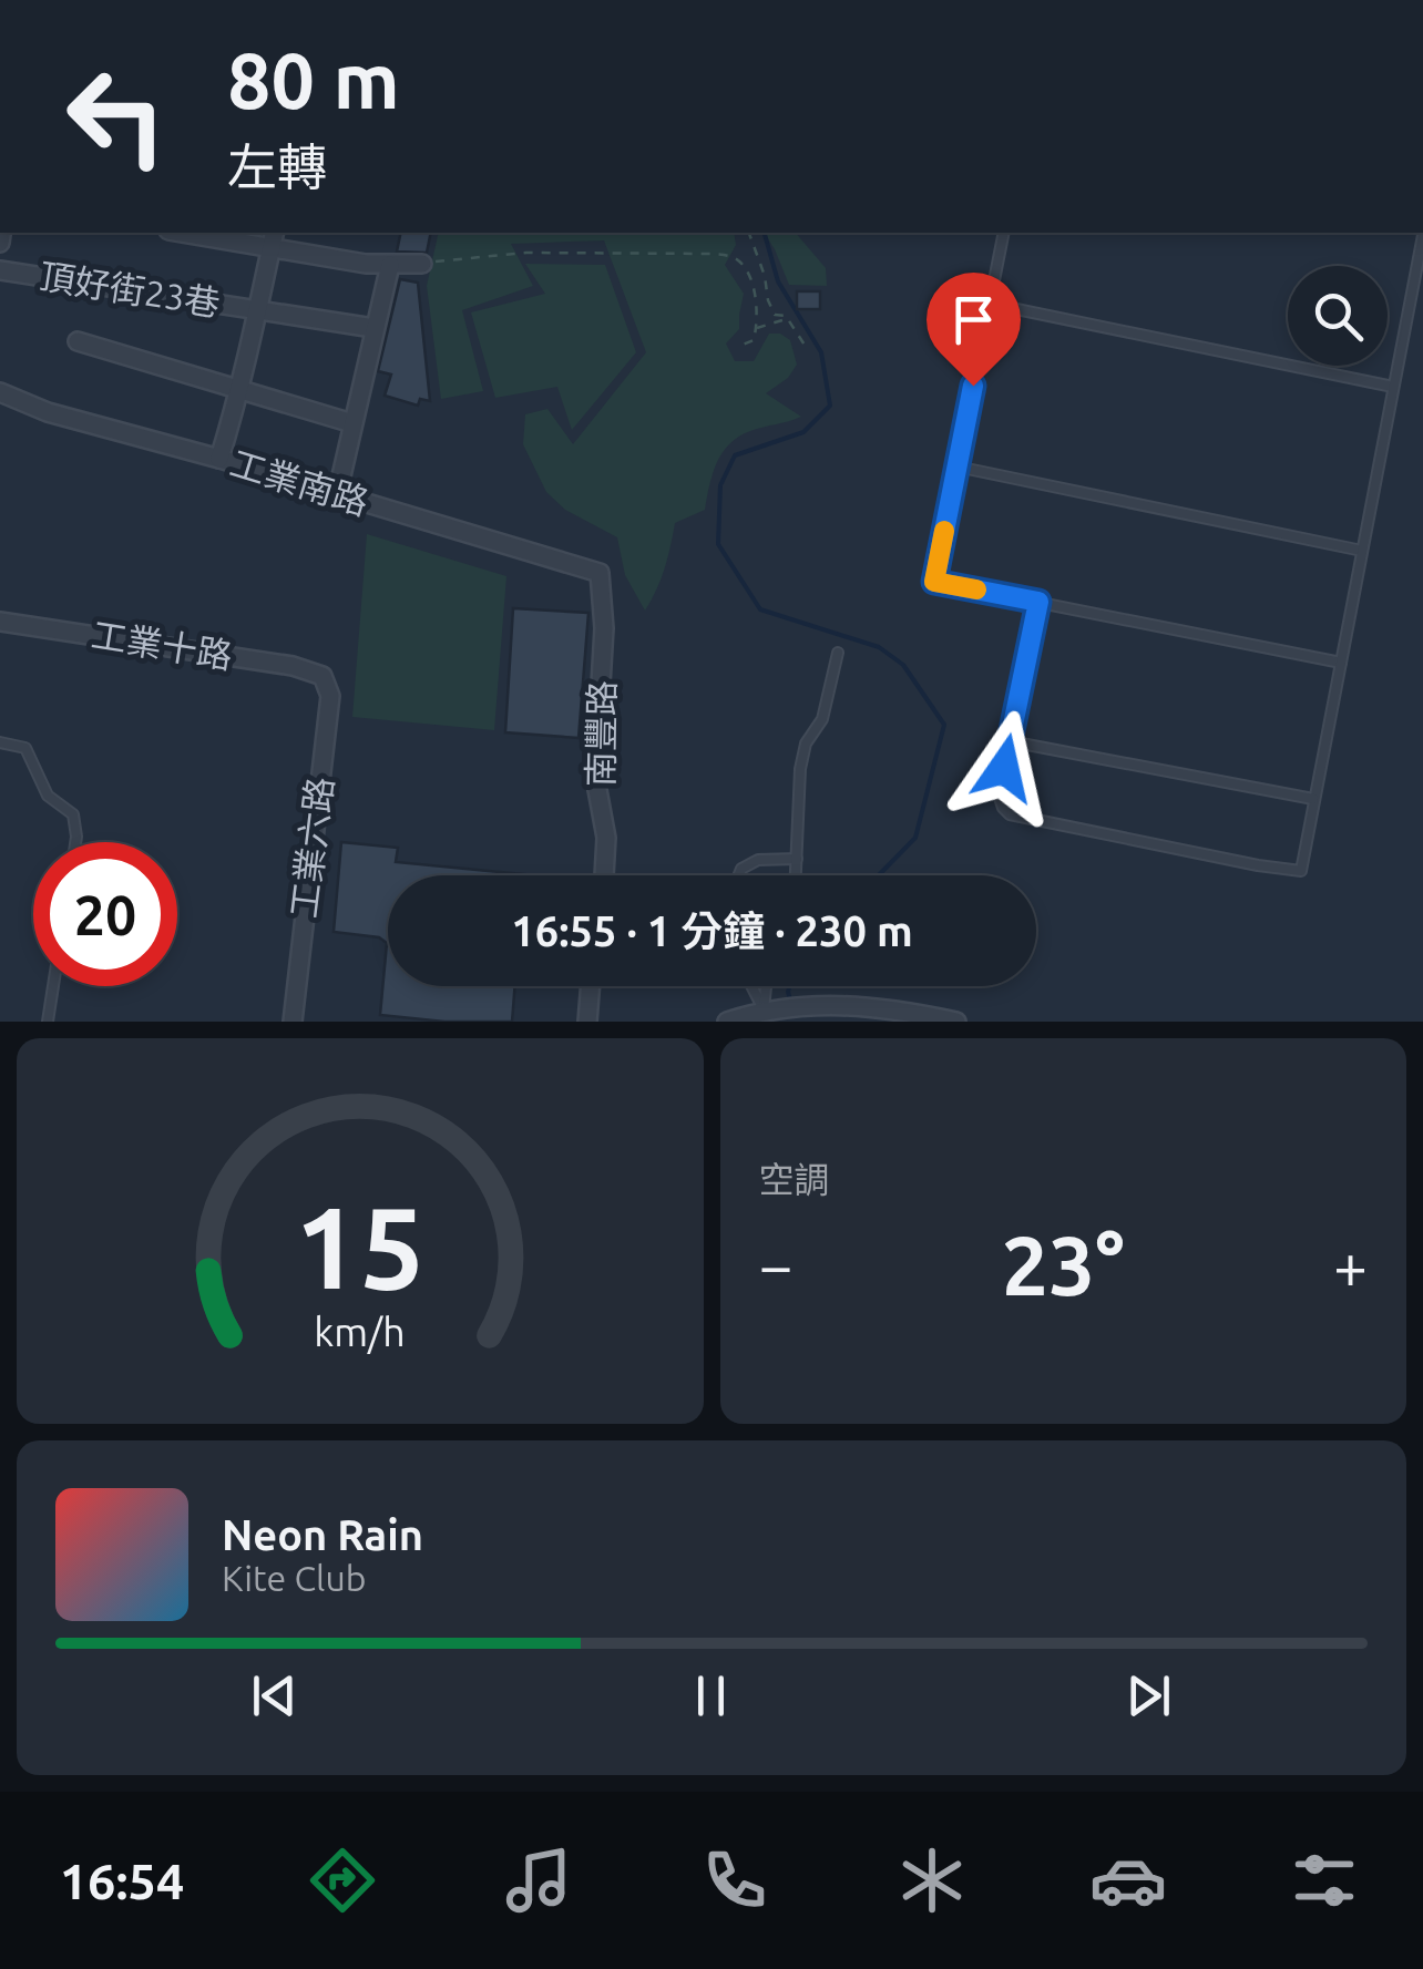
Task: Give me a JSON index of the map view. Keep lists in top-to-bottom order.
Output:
{
  "streets": {
    "street": [
      "頂好街23巷",
      "工業南路",
      "工業十路",
      "南豐路",
      "工業六路"
    ]
  },
  "crossings": [
    ["工業南路", "南豐路"],
    ["工業十路", "工業六路"]
  ],
  "page": {
    "turn": ["80 m", "左轉"],
    "limit": "20",
    "trip": "16:55 · 1 分鐘 · 230 m",
    "tile": "空調",
    "heat": ["−", "23°", "+"],
    "song": ["Neon Rain", "Kite Club"],
    "tabs": "16:54",
    "gauge": ["15", "km/h"]
  }
}
